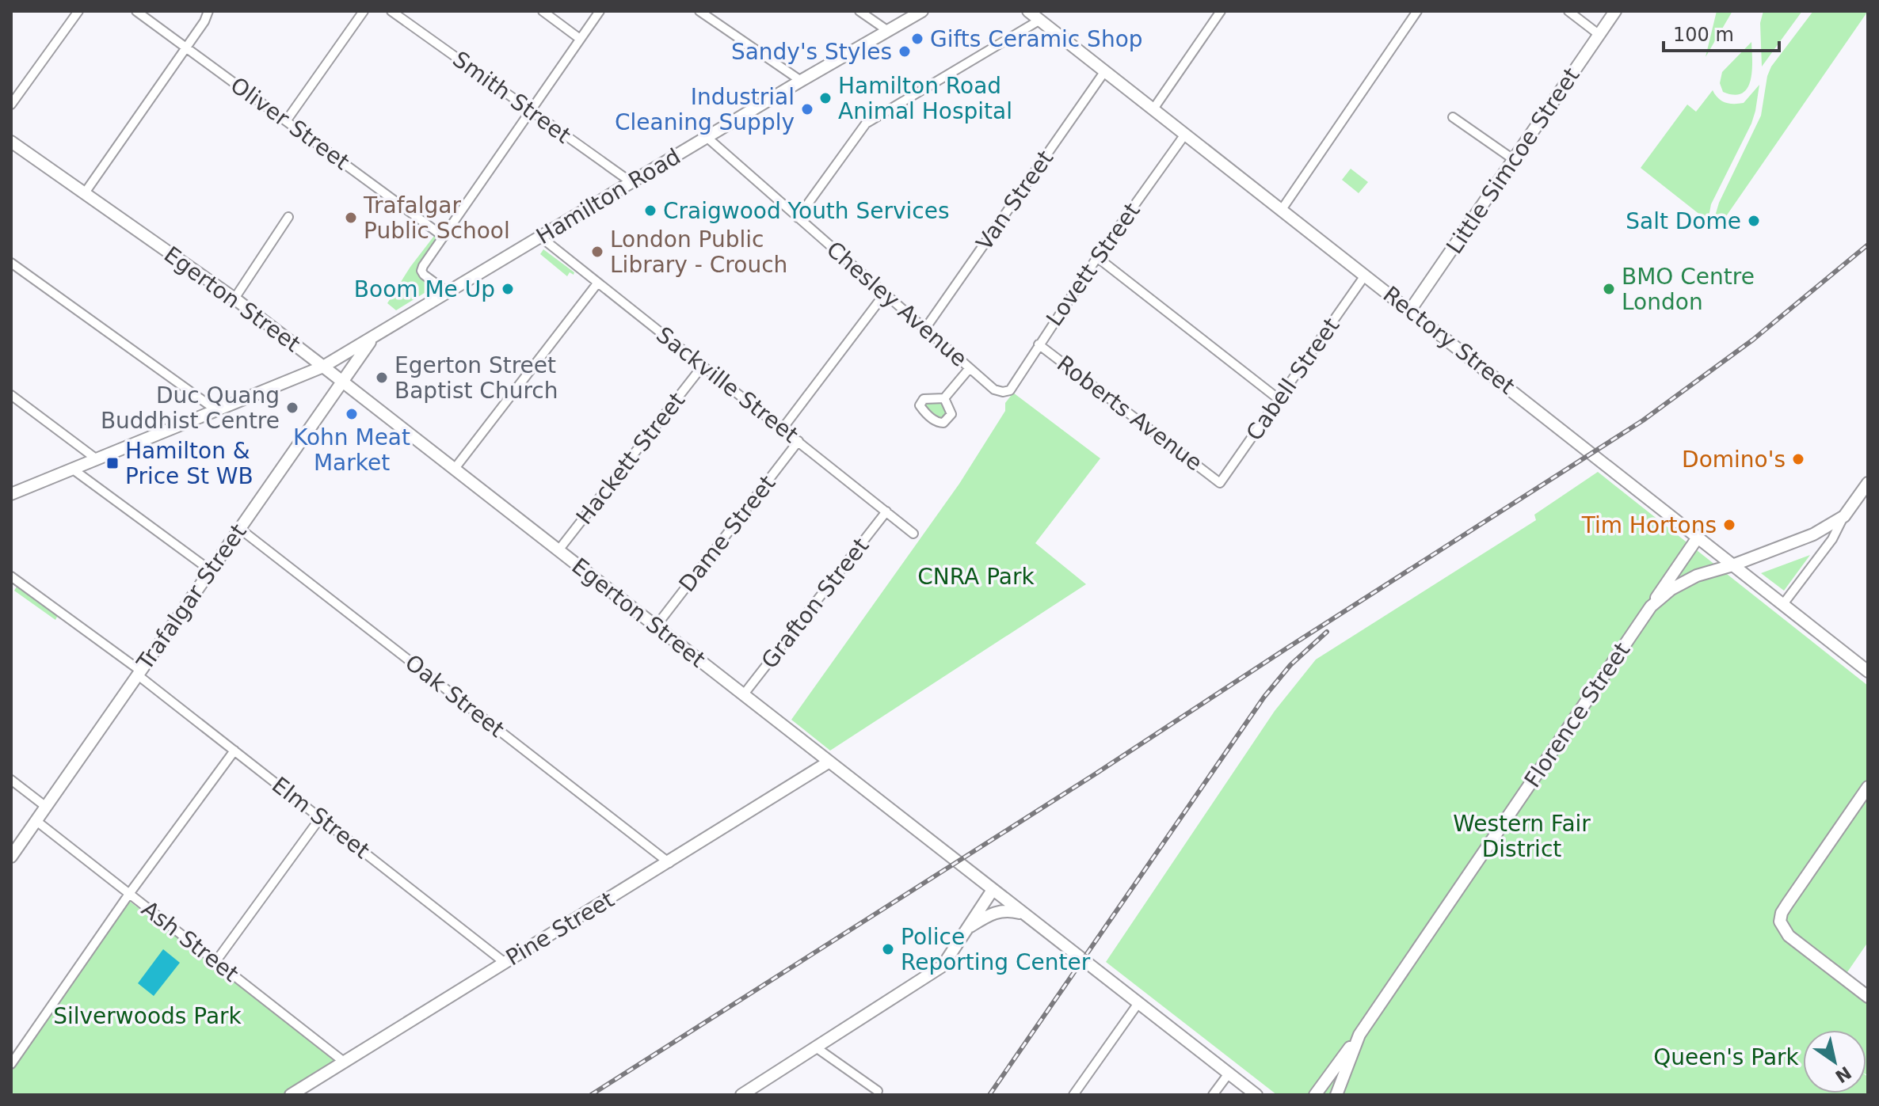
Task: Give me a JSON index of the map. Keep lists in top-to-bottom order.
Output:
{
  "streets": {
    "street": [
      "Smith Street",
      "Oliver Street",
      "Little Simcoe Street",
      "Hamilton Road",
      "Van Street",
      "Lovett Street",
      "Egerton Street",
      "Chesley Avenue",
      "Rectory Street",
      "Cabell Street",
      "Sackville Street",
      "Roberts Avenue",
      "Hackett Street",
      "Dame Street",
      "Trafalgar Street",
      "Grafton Street",
      "Oak Street",
      "Florence Street",
      "Elm Street",
      "Pine Street",
      "Ash Street"
    ]
  },
  "crossings": [
    ["Smith Street", "Hamilton Road"],
    ["Little Simcoe Street", "Rectory Street"],
    ["Hamilton Road", "Egerton Street"],
    ["Hamilton Road", "Chesley Avenue"],
    ["Hamilton Road", "Sackville Street"],
    ["Hamilton Road", "Trafalgar Street"],
    ["Van Street", "Chesley Avenue"],
    ["Van Street", "Rectory Street"],
    ["Lovett Street", "Chesley Avenue"],
    ["Lovett Street", "Rectory Street"],
    ["Lovett Street", "Roberts Avenue"],
    ["Egerton Street", "Hackett Street"],
    ["Egerton Street", "Dame Street"],
    ["Egerton Street", "Trafalgar Street"],
    ["Egerton Street", "Grafton Street"],
    ["Egerton Street", "Pine Street"],
    ["Rectory Street", "Cabell Street"],
    ["Rectory Street", "Florence Street"],
    ["Cabell Street", "Roberts Avenue"],
    ["Sackville Street", "Hackett Street"],
    ["Sackville Street", "Dame Street"],
    ["Sackville Street", "Grafton Street"],
    ["Trafalgar Street", "Oak Street"],
    ["Trafalgar Street", "Elm Street"],
    ["Trafalgar Street", "Ash Street"],
    ["Oak Street", "Pine Street"],
    ["Elm Street", "Pine Street"],
    ["Pine Street", "Ash Street"]
  ],
  "parks": [
    "CNRA Park",
    "Western Fair District",
    "Silverwoods Park",
    "Queen's Park"
  ],
  "places": {
    "other": [
      "Gifts Ceramic Shop",
      "Sandy's Styles",
      "Hamilton Road Animal Hospital",
      "Industrial Cleaning Supply",
      "Craigwood Youth Services",
      "Trafalgar Public School",
      "Salt Dome",
      "London Public Library - Crouch",
      "Boom Me Up",
      "BMO Centre London",
      "Egerton Street Baptist Church",
      "Duc Quang Buddhist Centre",
      "Kohn Meat Market",
      "Domino's",
      "Tim Hortons",
      "Police Reporting Center"
    ],
    "transit": ["Hamilton & Price St WB"]
  },
  "scale_bar": "100 m",
  "north": "bottom right"
}
